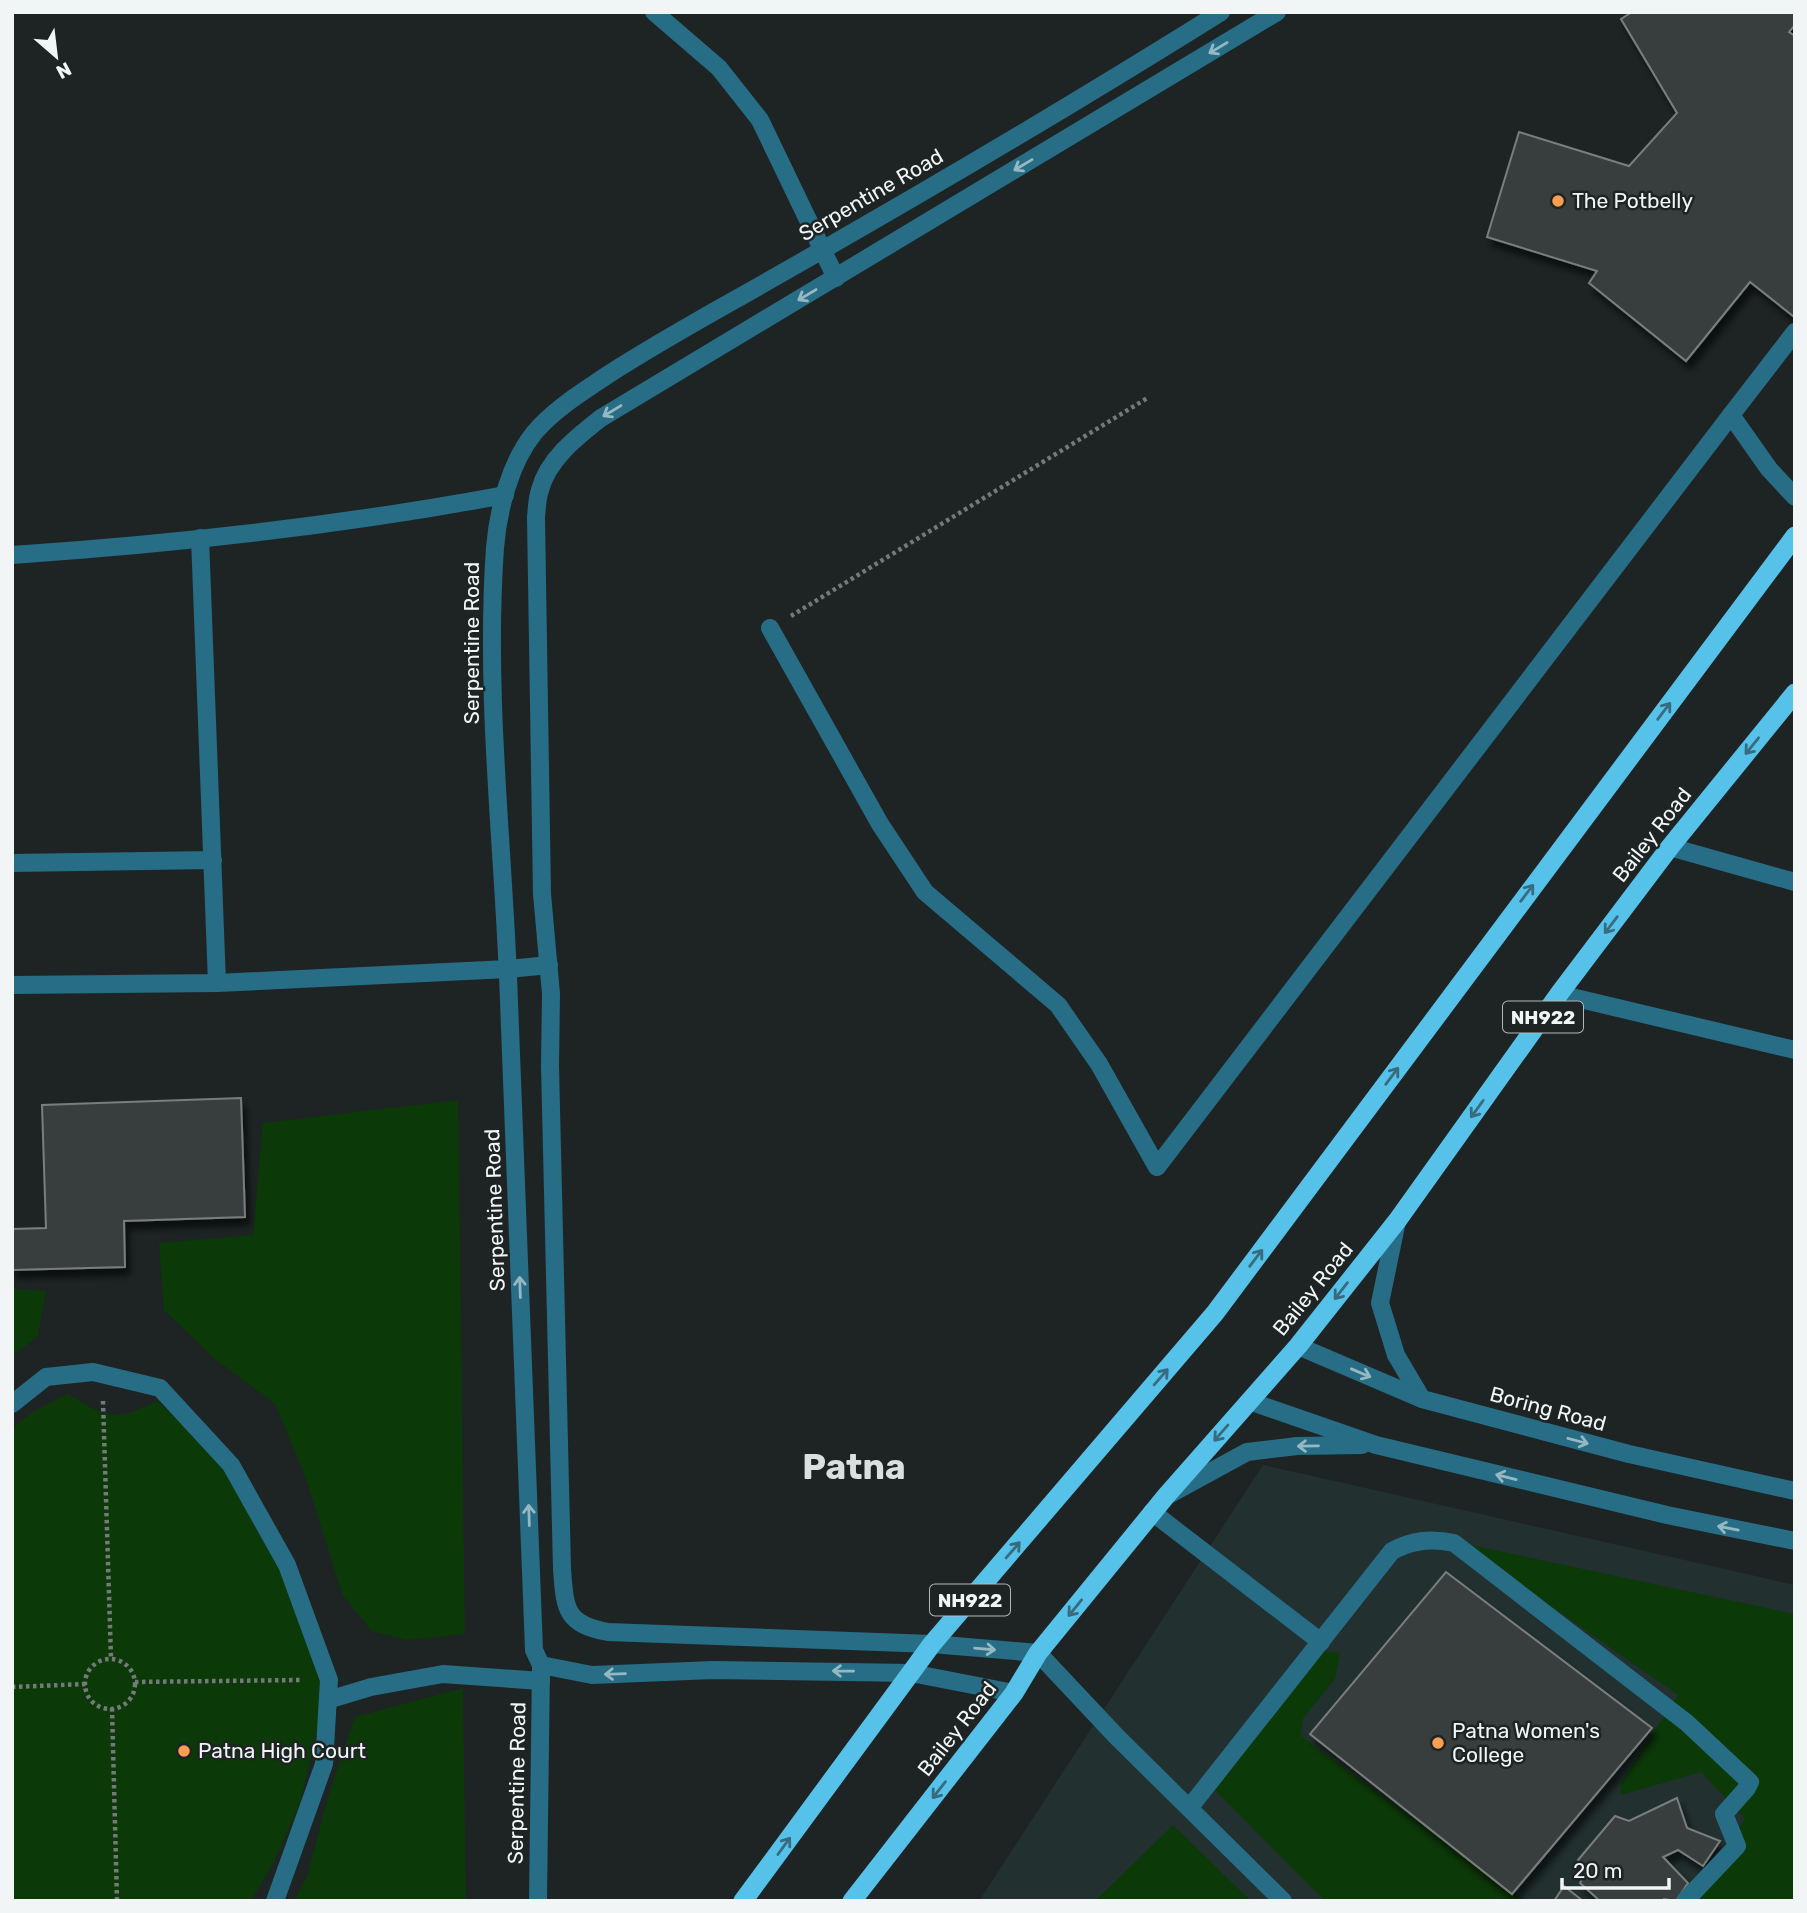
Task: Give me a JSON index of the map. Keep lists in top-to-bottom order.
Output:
{
  "streets": {
    "highway": ["Bailey Road", "NH922"],
    "street": ["Serpentine Road", "Boring Road"]
  },
  "crossings": [
    ["Bailey Road", "Boring Road"]
  ],
  "districts": ["Patna"],
  "places": ["The Potbelly", "Patna Women's College", "Patna High Court"],
  "scale_bar": "20 m",
  "north": "bottom right"
}
